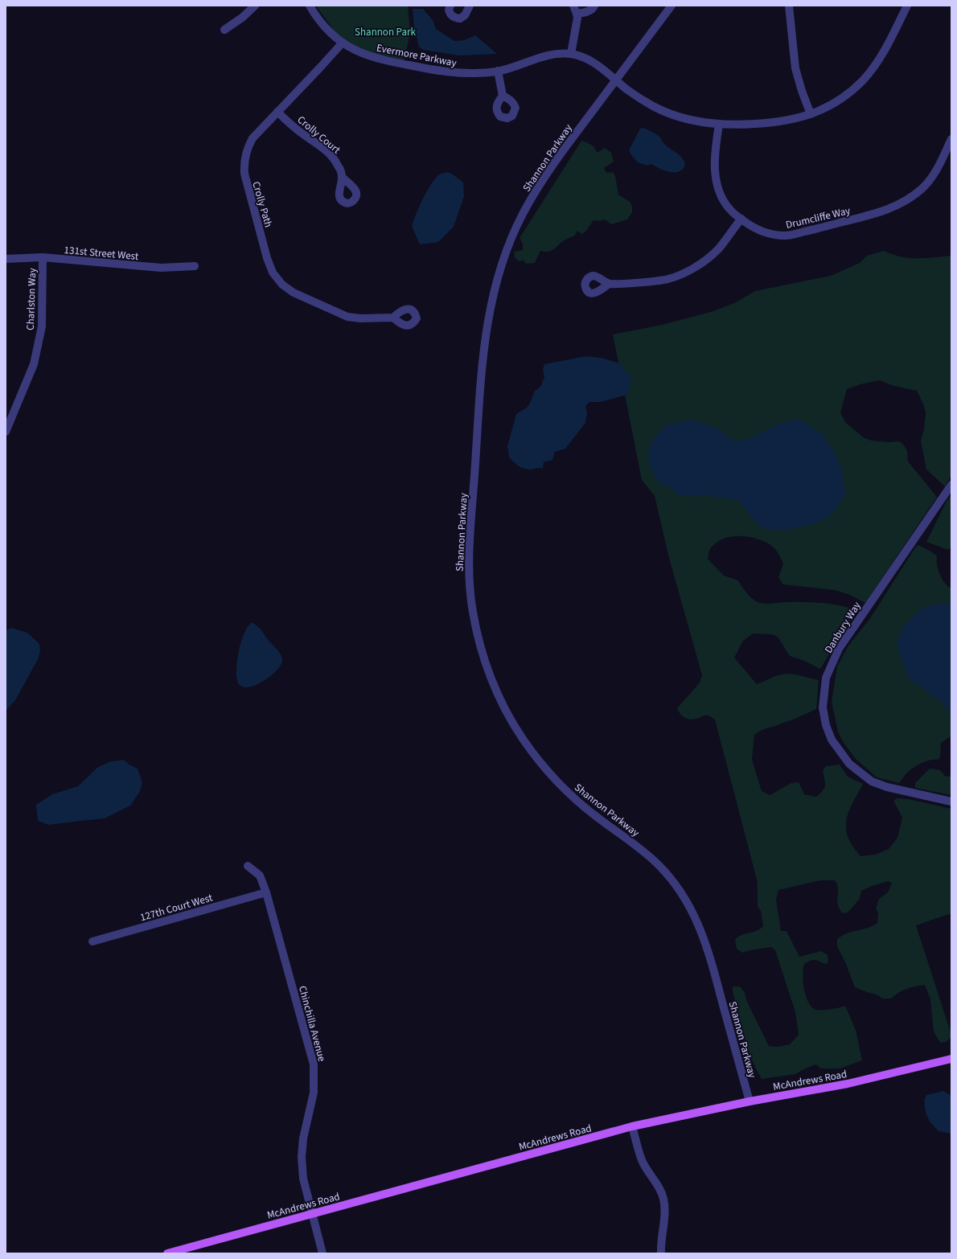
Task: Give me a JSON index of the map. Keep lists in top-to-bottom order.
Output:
{
  "streets": {
    "main road": ["McAndrews Road"],
    "street": [
      "Evermore Parkway",
      "Crolly Court",
      "Shannon Parkway",
      "Crolly Path",
      "Drumcliffe Way",
      "131st Street West",
      "Charlston Way",
      "Danbury Way",
      "127th Court West",
      "Chinchilla Avenue"
    ]
  },
  "crossings": [
    ["Evermore Parkway", "Shannon Parkway"],
    ["Evermore Parkway", "Crolly Path"],
    ["Evermore Parkway", "Drumcliffe Way"],
    ["Crolly Court", "Crolly Path"],
    ["Shannon Parkway", "McAndrews Road"],
    ["131st Street West", "Charlston Way"],
    ["127th Court West", "Chinchilla Avenue"],
    ["Chinchilla Avenue", "McAndrews Road"]
  ],
  "parks": ["Shannon Park"]
}
